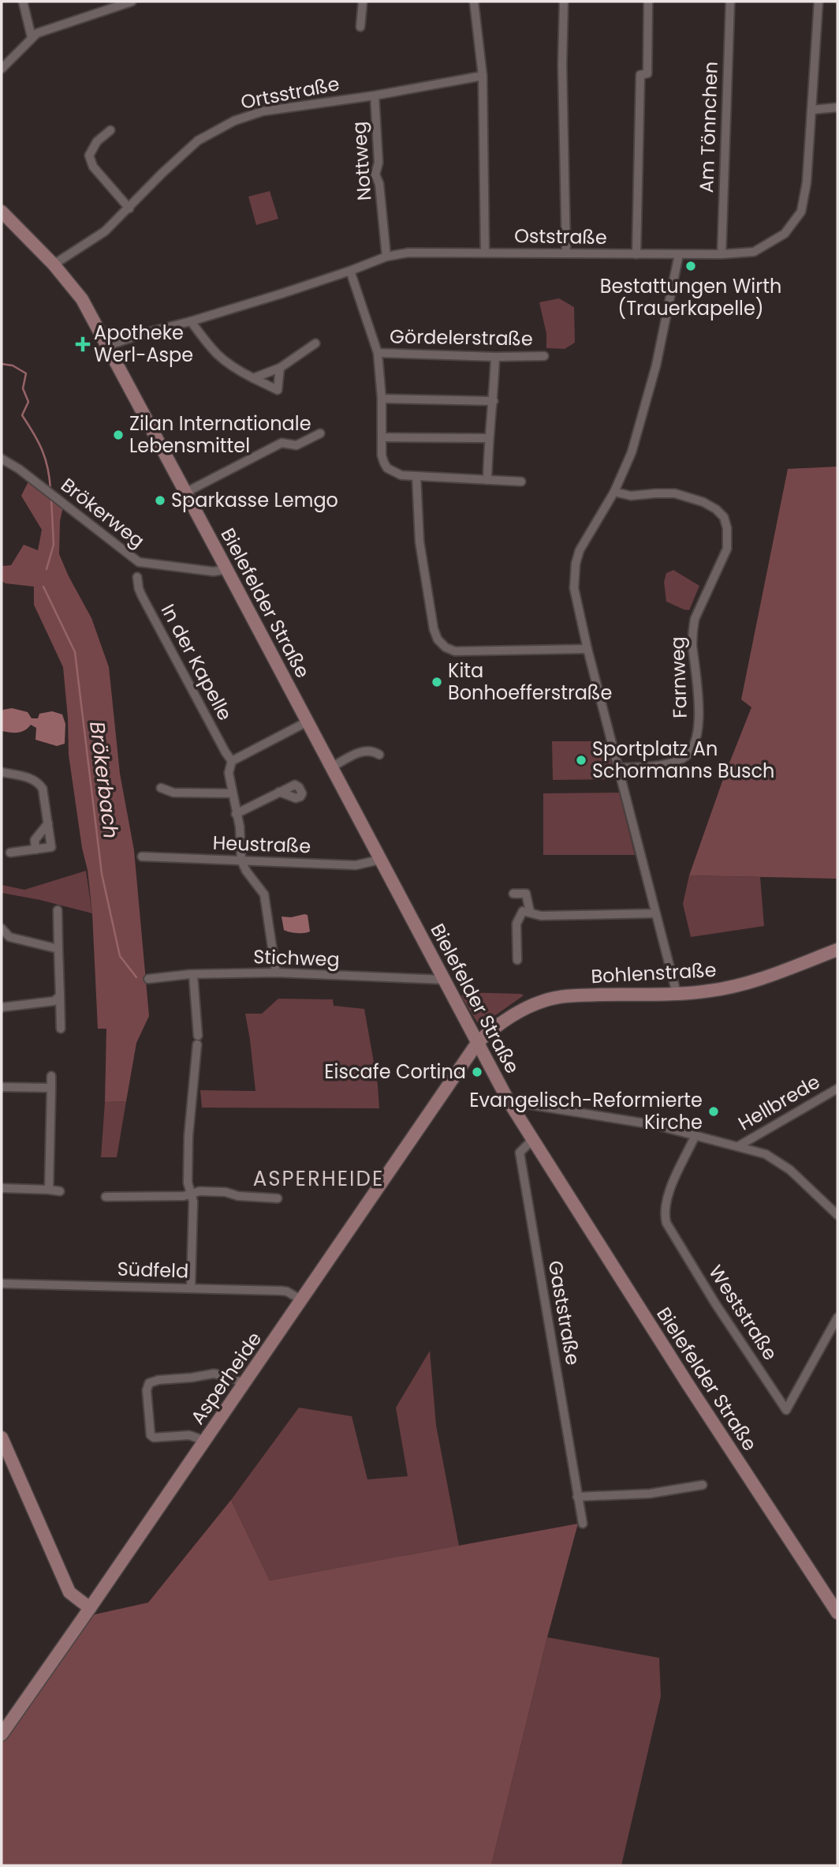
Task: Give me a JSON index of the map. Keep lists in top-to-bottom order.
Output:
{
  "streets": {
    "main road": ["Bielefelder Straße", "Bohlenstraße", "Asperheide"],
    "street": [
      "Ortsstraße",
      "Am Tönnchen",
      "Nottweg",
      "Oststraße",
      "Gördelerstraße",
      "Brökerweg",
      "In der Kapelle",
      "Farnweg",
      "Heustraße",
      "Stichweg",
      "Hellbrede",
      "Südfeld",
      "Gaststraße",
      "Weststraße"
    ]
  },
  "crossings": [
    ["Ortsstraße", "Nottweg"],
    ["Ortsstraße", "Bielefelder Straße"],
    ["Am Tönnchen", "Oststraße"],
    ["Nottweg", "Oststraße"],
    ["Oststraße", "Bielefelder Straße"],
    ["Brökerweg", "Bielefelder Straße"],
    ["Bielefelder Straße", "Heustraße"],
    ["Bielefelder Straße", "Stichweg"],
    ["Bielefelder Straße", "Bohlenstraße"],
    ["Bielefelder Straße", "Gaststraße"],
    ["Bielefelder Straße", "Asperheide"],
    ["Bohlenstraße", "Asperheide"],
    ["Südfeld", "Asperheide"]
  ],
  "districts": ["ASPERHEIDE"],
  "water": ["Brökerbach"],
  "places": {
    "other": [
      "Bestattungen Wirth (Trauerkapelle)",
      "Zilan Internationale Lebensmittel",
      "Sparkasse Lemgo",
      "Kita Bonhoefferstraße",
      "Sportplatz An Schormanns Busch",
      "Eiscafe Cortina",
      "Evangelisch-Reformierte Kirche"
    ],
    "health": ["Apotheke Werl-Aspe"]
  }
}
